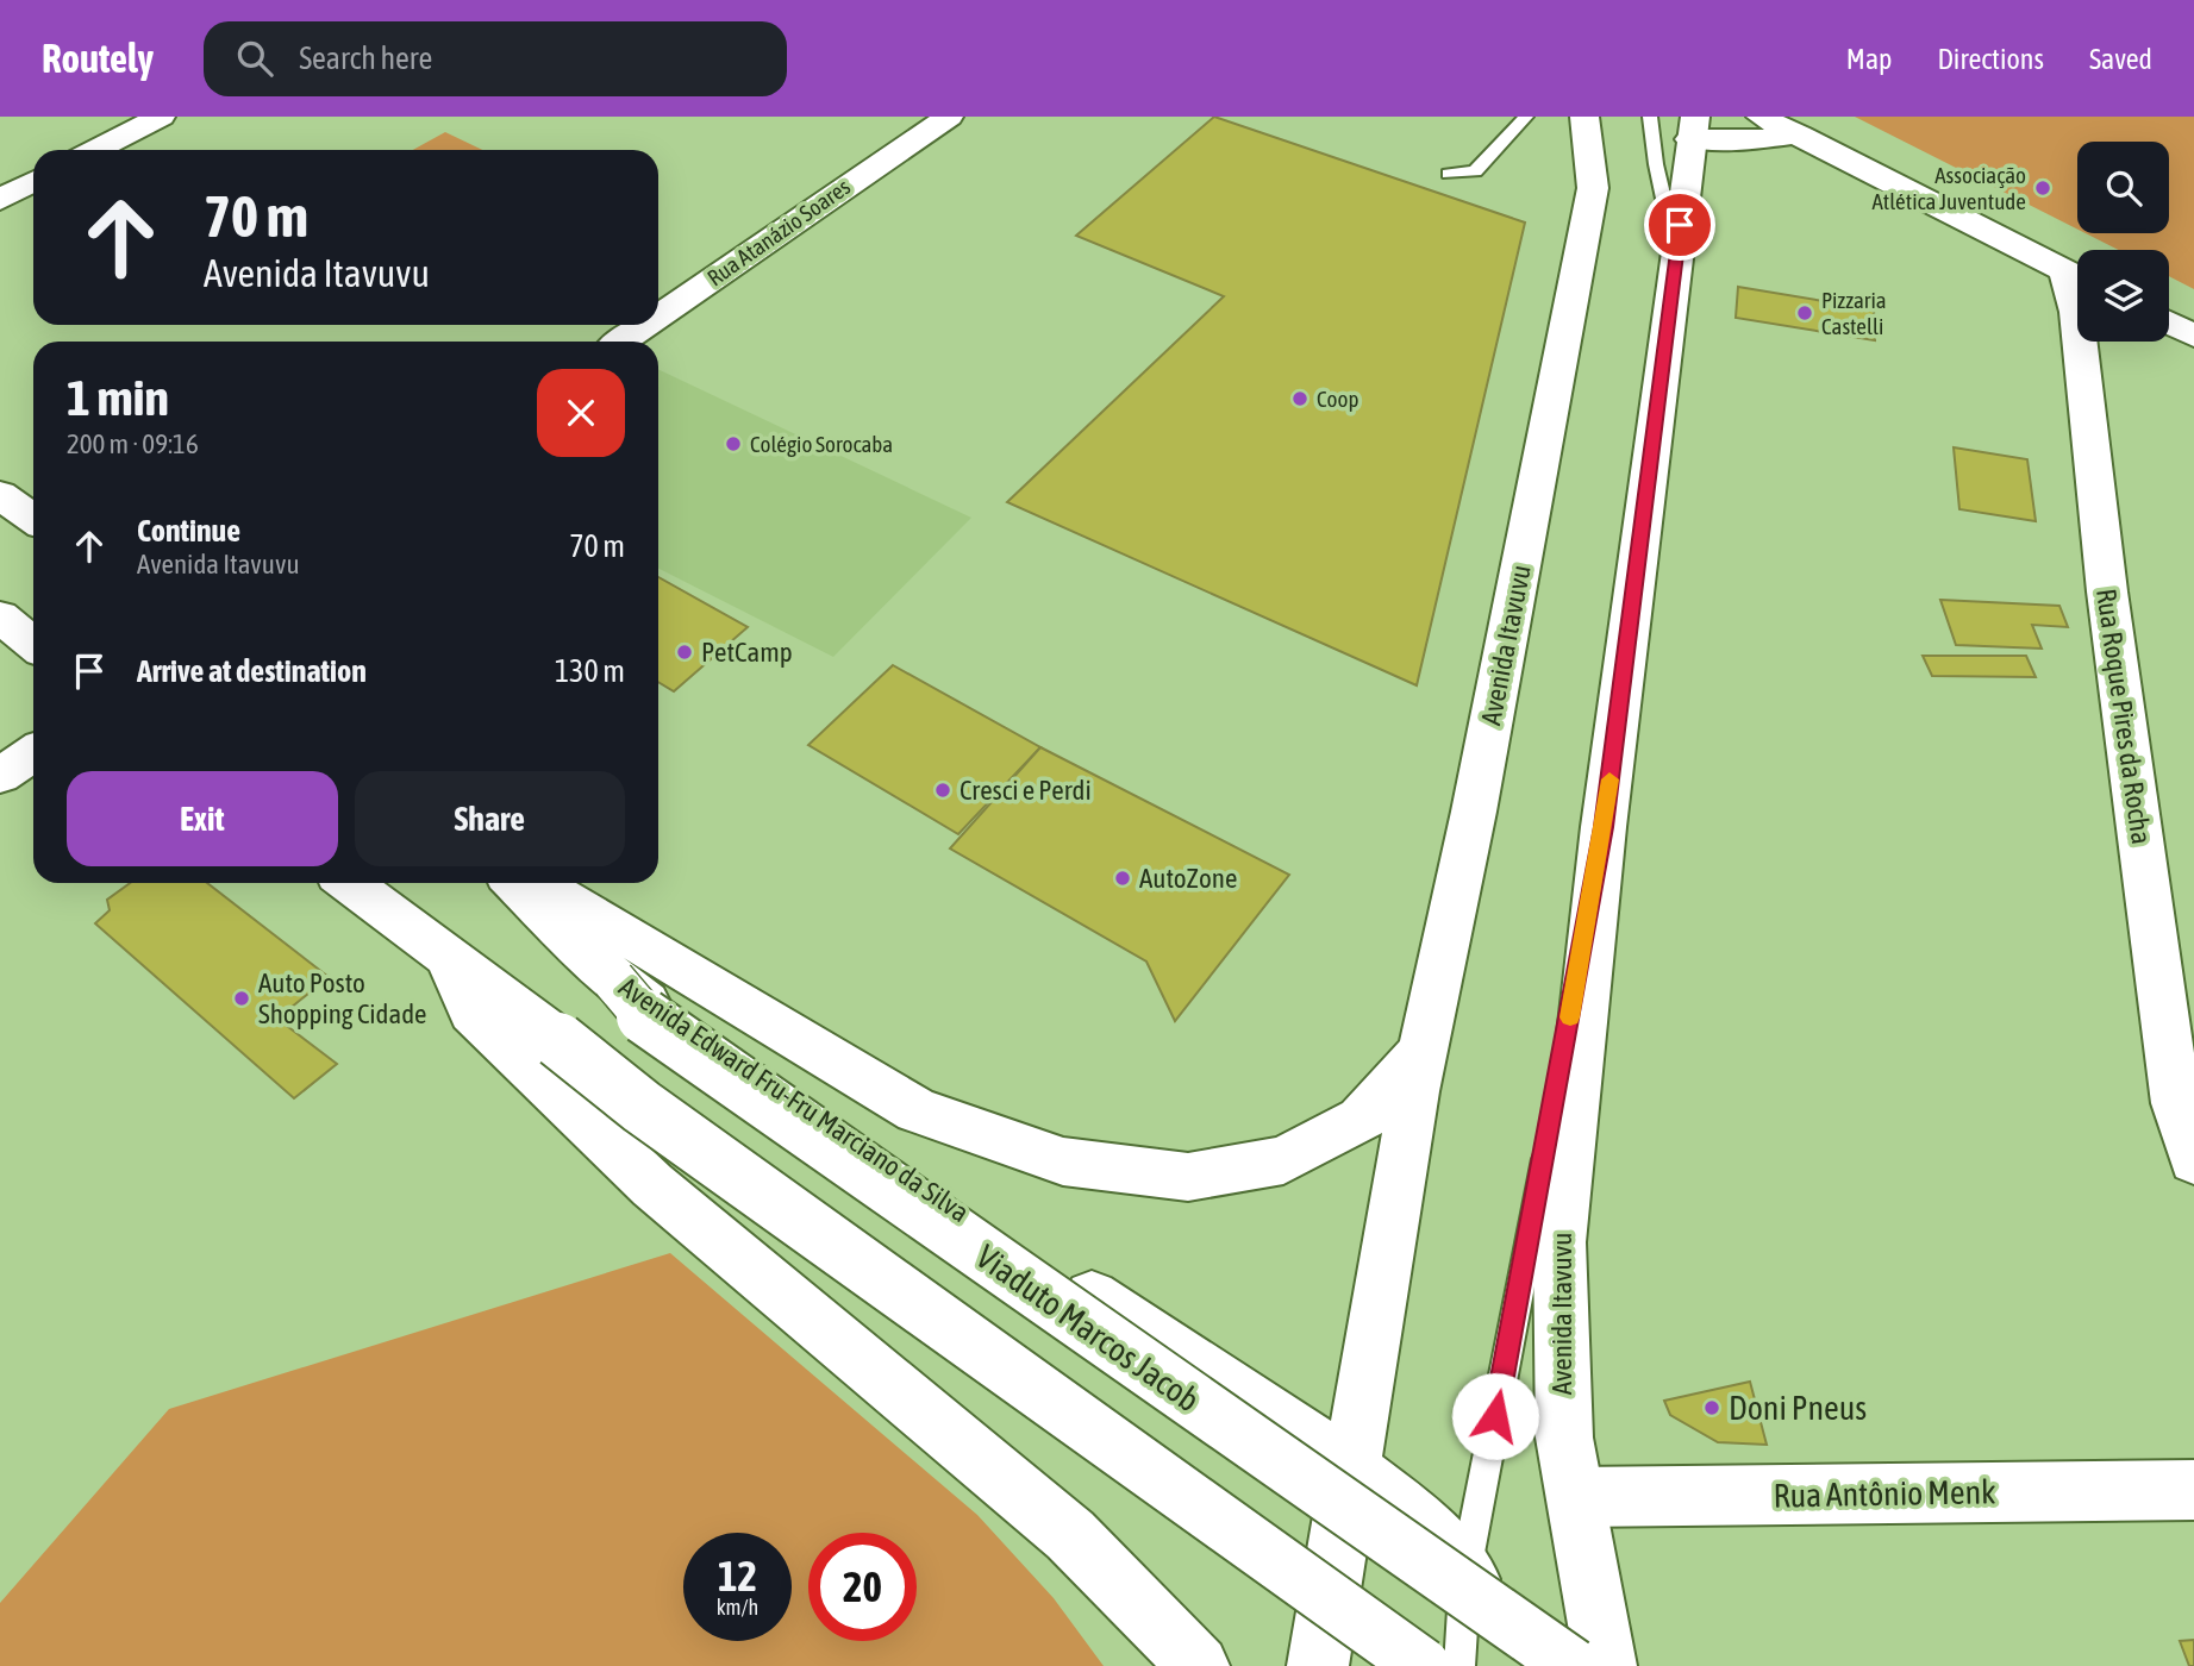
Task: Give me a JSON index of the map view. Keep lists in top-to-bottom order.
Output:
{
  "streets": {
    "main road": [
      "Rua Atanázio Soares",
      "Avenida Itavuvu",
      "Rua Roque Pires da Rocha",
      "Avenida Edward Fru-Fru Marciano da Silva",
      "Viaduto Marcos Jacob",
      "Rua Antônio Menk"
    ]
  },
  "crossings": [
    ["Avenida Itavuvu", "Avenida Edward Fru-Fru Marciano da Silva"],
    ["Avenida Itavuvu", "Rua Antônio Menk"],
    ["Avenida Edward Fru-Fru Marciano da Silva", "Viaduto Marcos Jacob"]
  ],
  "places": [
    "Associação Atlética Juventude",
    "Pizzaria Castelli",
    "Coop",
    "Colégio Sorocaba",
    "PetCamp",
    "Cresci e Perdi",
    "AutoZone",
    "Auto Posto Shopping Cidade",
    "Doni Pneus"
  ],
  "page": {
    "header": "Routely",
    "search": "Search here",
    "nav": ["Map", "Directions", "Saved"],
    "turn": ["70 m", "Avenida Itavuvu"],
    "heading": ["1 min", "200 m · 09:16"],
    "list": [
      {
        "name": "Continue",
        "note": "Avenida Itavuvu",
        "value": "70 m"
      },
      {
        "name": "Arrive at destination",
        "value": "130 m"
      }
    ],
    "buttons": ["Exit", "Share"],
    "speed": "12 km/h",
    "limit": "20"
  }
}
